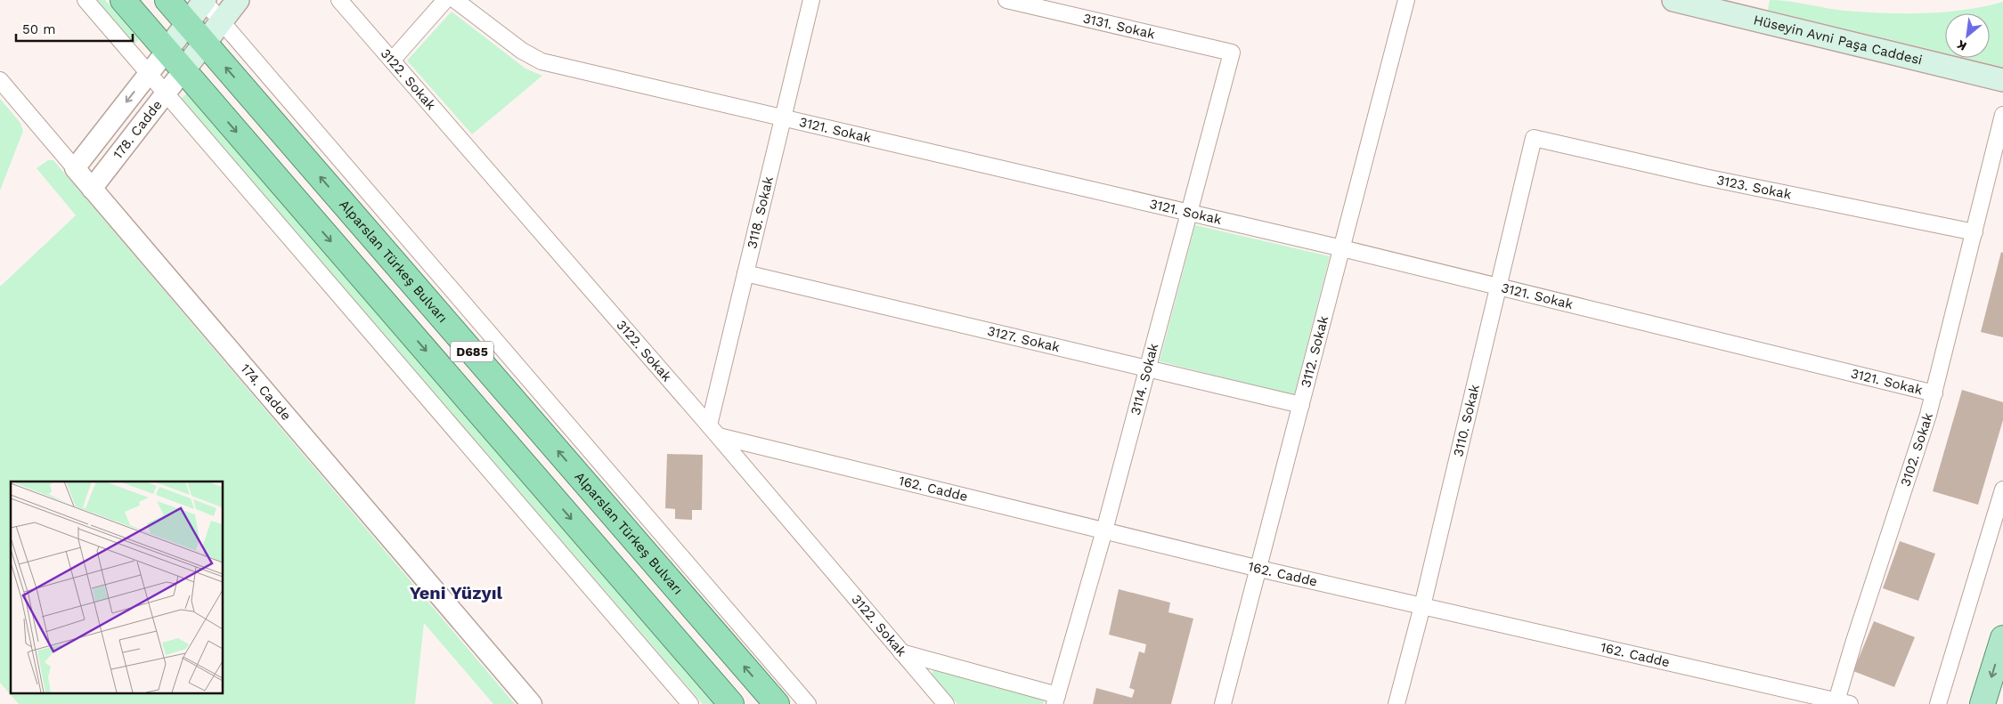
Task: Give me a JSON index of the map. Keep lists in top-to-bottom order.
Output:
{
  "streets": {
    "highway": ["Alparslan Türkeş Bulvarı", "D685"],
    "main road": ["Hüseyin Avni Paşa Caddesi"],
    "street": [
      "3131. Sokak",
      "3122. Sokak",
      "178. Cadde",
      "3121. Sokak",
      "3123. Sokak",
      "3118. Sokak",
      "3127. Sokak",
      "3112. Sokak",
      "3114. Sokak",
      "174. Cadde",
      "3110. Sokak",
      "3102. Sokak",
      "162. Cadde"
    ]
  },
  "crossings": [
    ["3131. Sokak", "3114. Sokak"],
    ["3122. Sokak", "3118. Sokak"],
    ["3122. Sokak", "162. Cadde"],
    ["178. Cadde", "D685"],
    ["178. Cadde", "174. Cadde"],
    ["3121. Sokak", "3118. Sokak"],
    ["3121. Sokak", "3112. Sokak"],
    ["3121. Sokak", "3114. Sokak"],
    ["3121. Sokak", "3110. Sokak"],
    ["3121. Sokak", "3102. Sokak"],
    ["3123. Sokak", "3110. Sokak"],
    ["3123. Sokak", "3102. Sokak"],
    ["3118. Sokak", "3127. Sokak"],
    ["3118. Sokak", "162. Cadde"],
    ["3127. Sokak", "3112. Sokak"],
    ["3127. Sokak", "3114. Sokak"],
    ["3112. Sokak", "162. Cadde"],
    ["3114. Sokak", "162. Cadde"],
    ["3110. Sokak", "162. Cadde"],
    ["3102. Sokak", "162. Cadde"]
  ],
  "districts": ["Yeni Yüzyıl"],
  "scale_bar": "50 m",
  "north": "bottom left"
}
